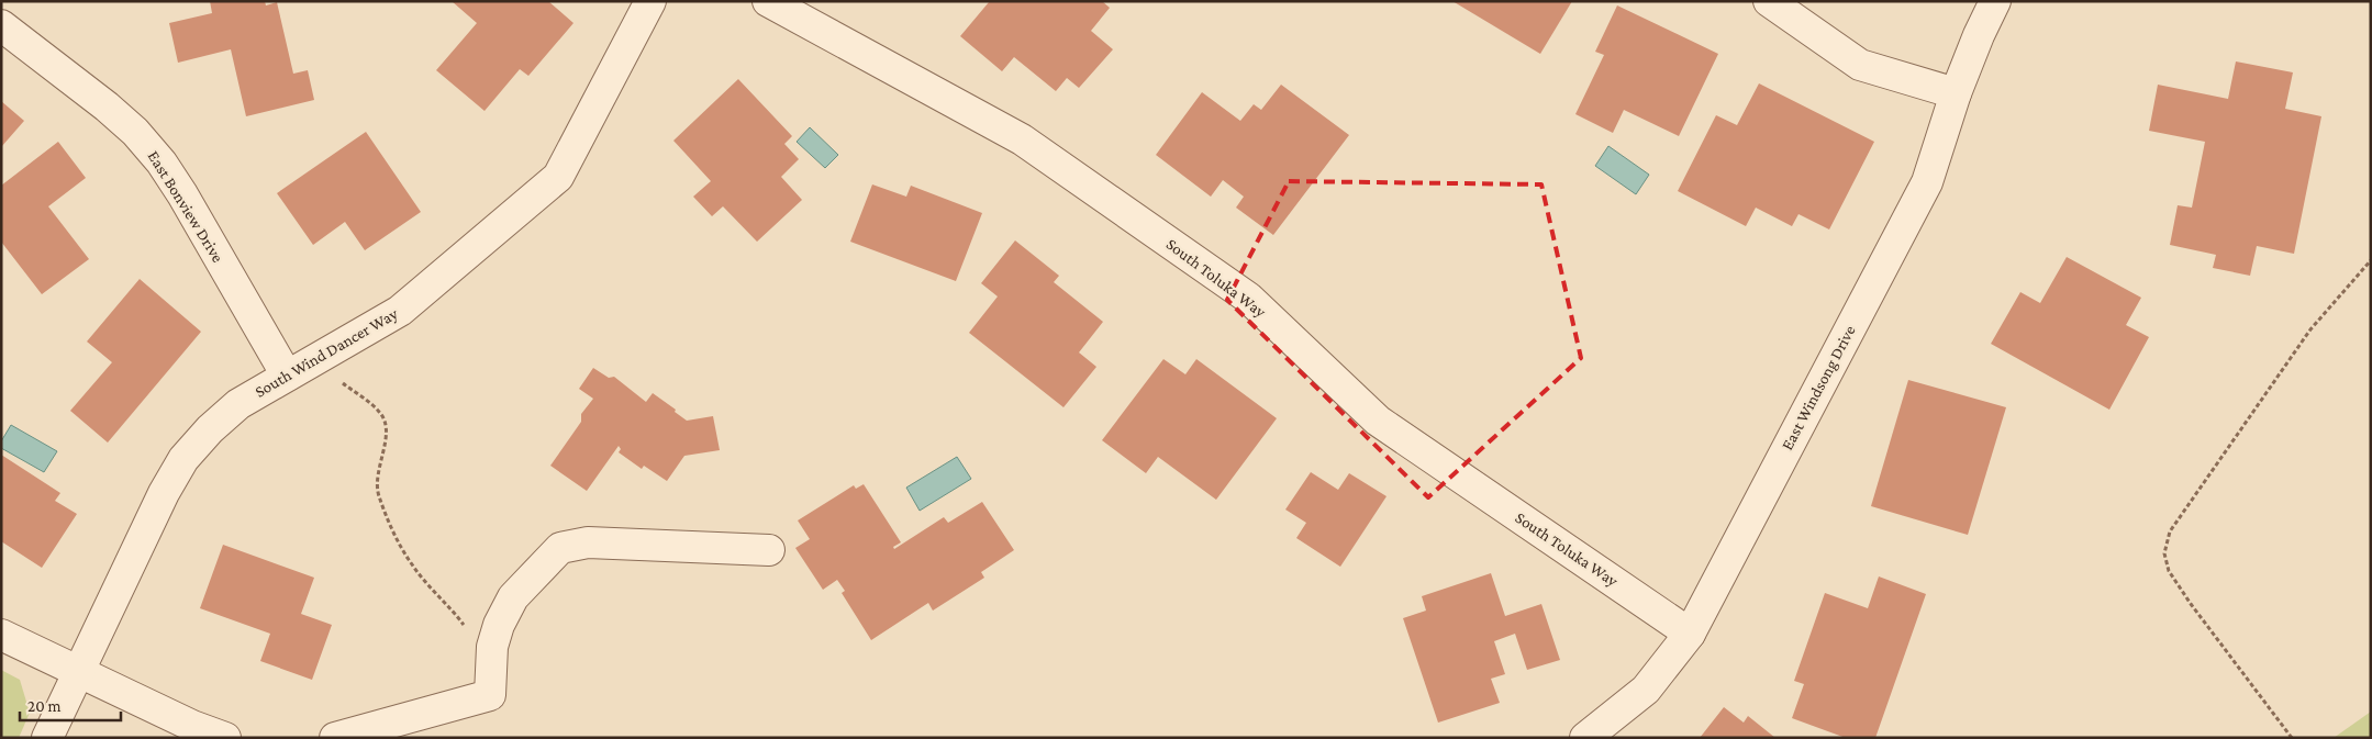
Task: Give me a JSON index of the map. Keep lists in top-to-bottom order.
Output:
{
  "streets": {
    "street": [
      "East Bonview Drive",
      "South Toluka Way",
      "South Wind Dancer Way",
      "East Windsong Drive"
    ]
  },
  "crossings": [
    ["East Bonview Drive", "South Wind Dancer Way"],
    ["South Toluka Way", "East Windsong Drive"]
  ],
  "scale_bar": "20 m"
}
